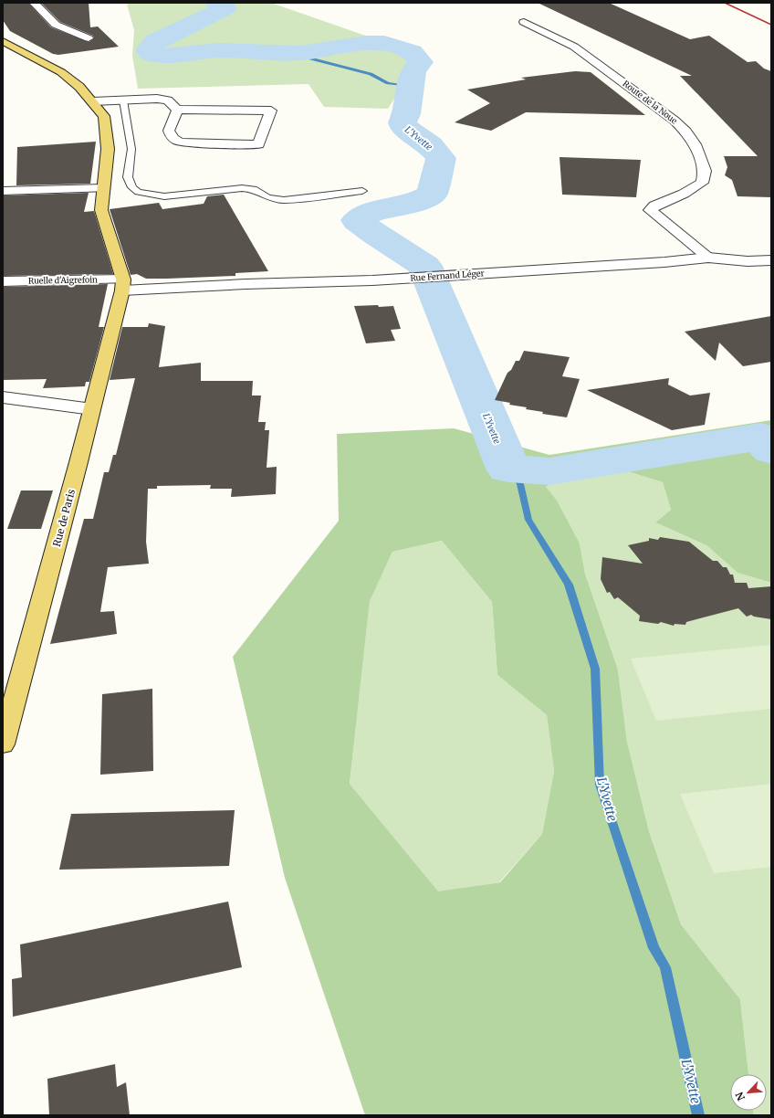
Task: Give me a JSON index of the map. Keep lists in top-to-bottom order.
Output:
{
  "streets": {
    "main road": ["Rue de Paris"],
    "street": ["Route de la Noue", "Rue Fernand Léger", "Ruelle d'Aigrefoin"]
  },
  "crossings": [
    ["Route de la Noue", "Rue Fernand Léger"],
    ["Rue Fernand Léger", "Ruelle d'Aigrefoin"],
    ["Rue Fernand Léger", "Rue de Paris"],
    ["Ruelle d'Aigrefoin", "Rue de Paris"]
  ],
  "water": ["L'Yvette"],
  "north": "bottom left"
}
